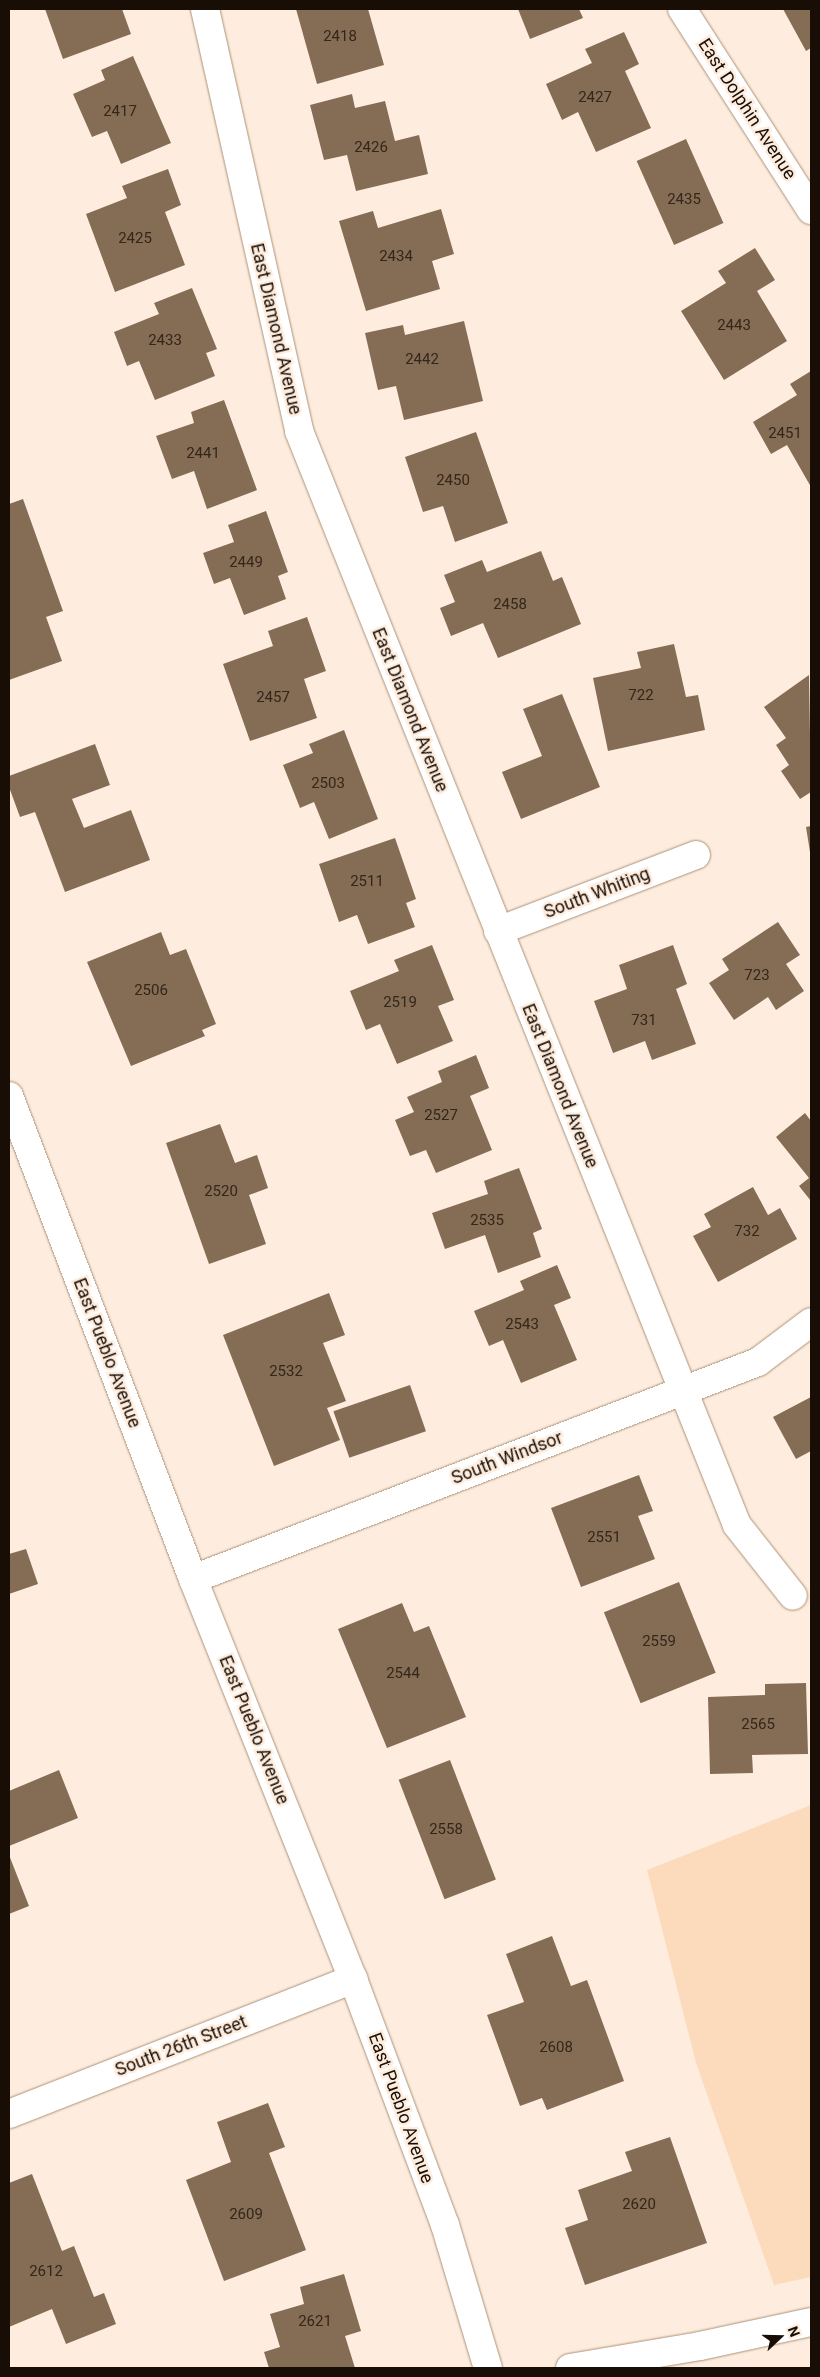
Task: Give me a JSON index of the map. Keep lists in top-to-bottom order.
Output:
{
  "streets": {
    "street": [
      "East Dolphin Avenue",
      "East Diamond Avenue",
      "South Whiting",
      "East Pueblo Avenue",
      "South Windsor",
      "South 26th Street"
    ]
  },
  "crossings": [
    ["East Diamond Avenue", "South Whiting"],
    ["East Diamond Avenue", "South Windsor"],
    ["East Pueblo Avenue", "South Windsor"],
    ["East Pueblo Avenue", "South 26th Street"]
  ],
  "house_numbers": [
    "2418",
    "2427",
    "2417",
    "2426",
    "2435",
    "2425",
    "2434",
    "2443",
    "2433",
    "2442",
    "2451",
    "2441",
    "2450",
    "2449",
    "2458",
    "722",
    "2457",
    "2503",
    "2511",
    "723",
    "2506",
    "2519",
    "731",
    "2527",
    "2520",
    "2535",
    "732",
    "2543",
    "2532",
    "2551",
    "2559",
    "2544",
    "2565",
    "2558",
    "2608",
    "2620",
    "2609",
    "2612",
    "2621"
  ],
  "north": "right"
}
